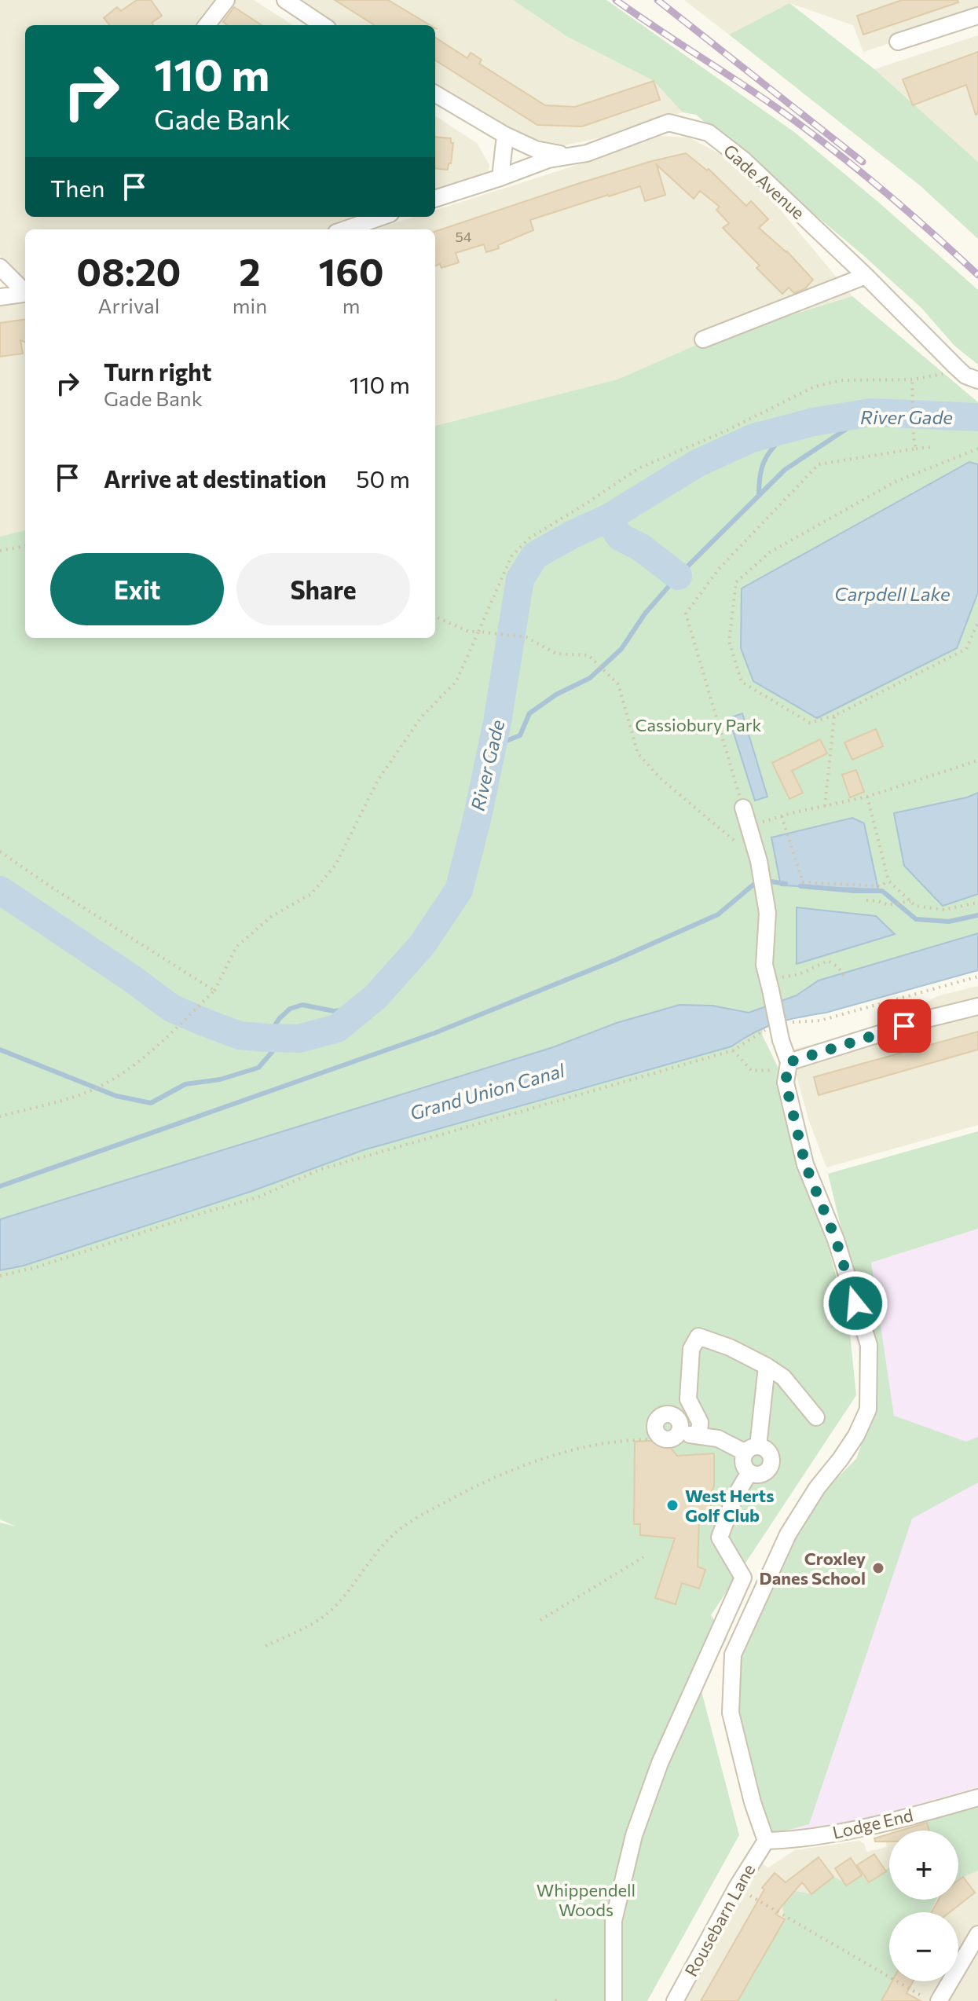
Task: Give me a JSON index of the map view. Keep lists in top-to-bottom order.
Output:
{
  "streets": {
    "street": ["Gade Avenue", "Lodge End", "Rousebarn Lane"]
  },
  "crossings": [
    ["Lodge End", "Rousebarn Lane"]
  ],
  "water": ["River Gade", "Carpdell Lake", "Grand Union Canal"],
  "parks": ["Cassiobury Park", "Whippendell Woods"],
  "places": ["West Herts Golf Club", "Croxley Danes School"],
  "house_numbers": ["54"],
  "page": {
    "turn": ["110 m", "Gade Bank"],
    "then": "Then",
    "eta": [
      "08:20",
      "Arrival",
      "2",
      "min",
      "160",
      "m"
    ],
    "list": [
      {
        "name": "Turn right",
        "note": "Gade Bank",
        "value": "110 m"
      },
      {
        "name": "Arrive at destination",
        "value": "50 m"
      }
    ],
    "buttons": ["Exit", "Share"],
    "map_buttons": ["+", "−"]
  }
}
